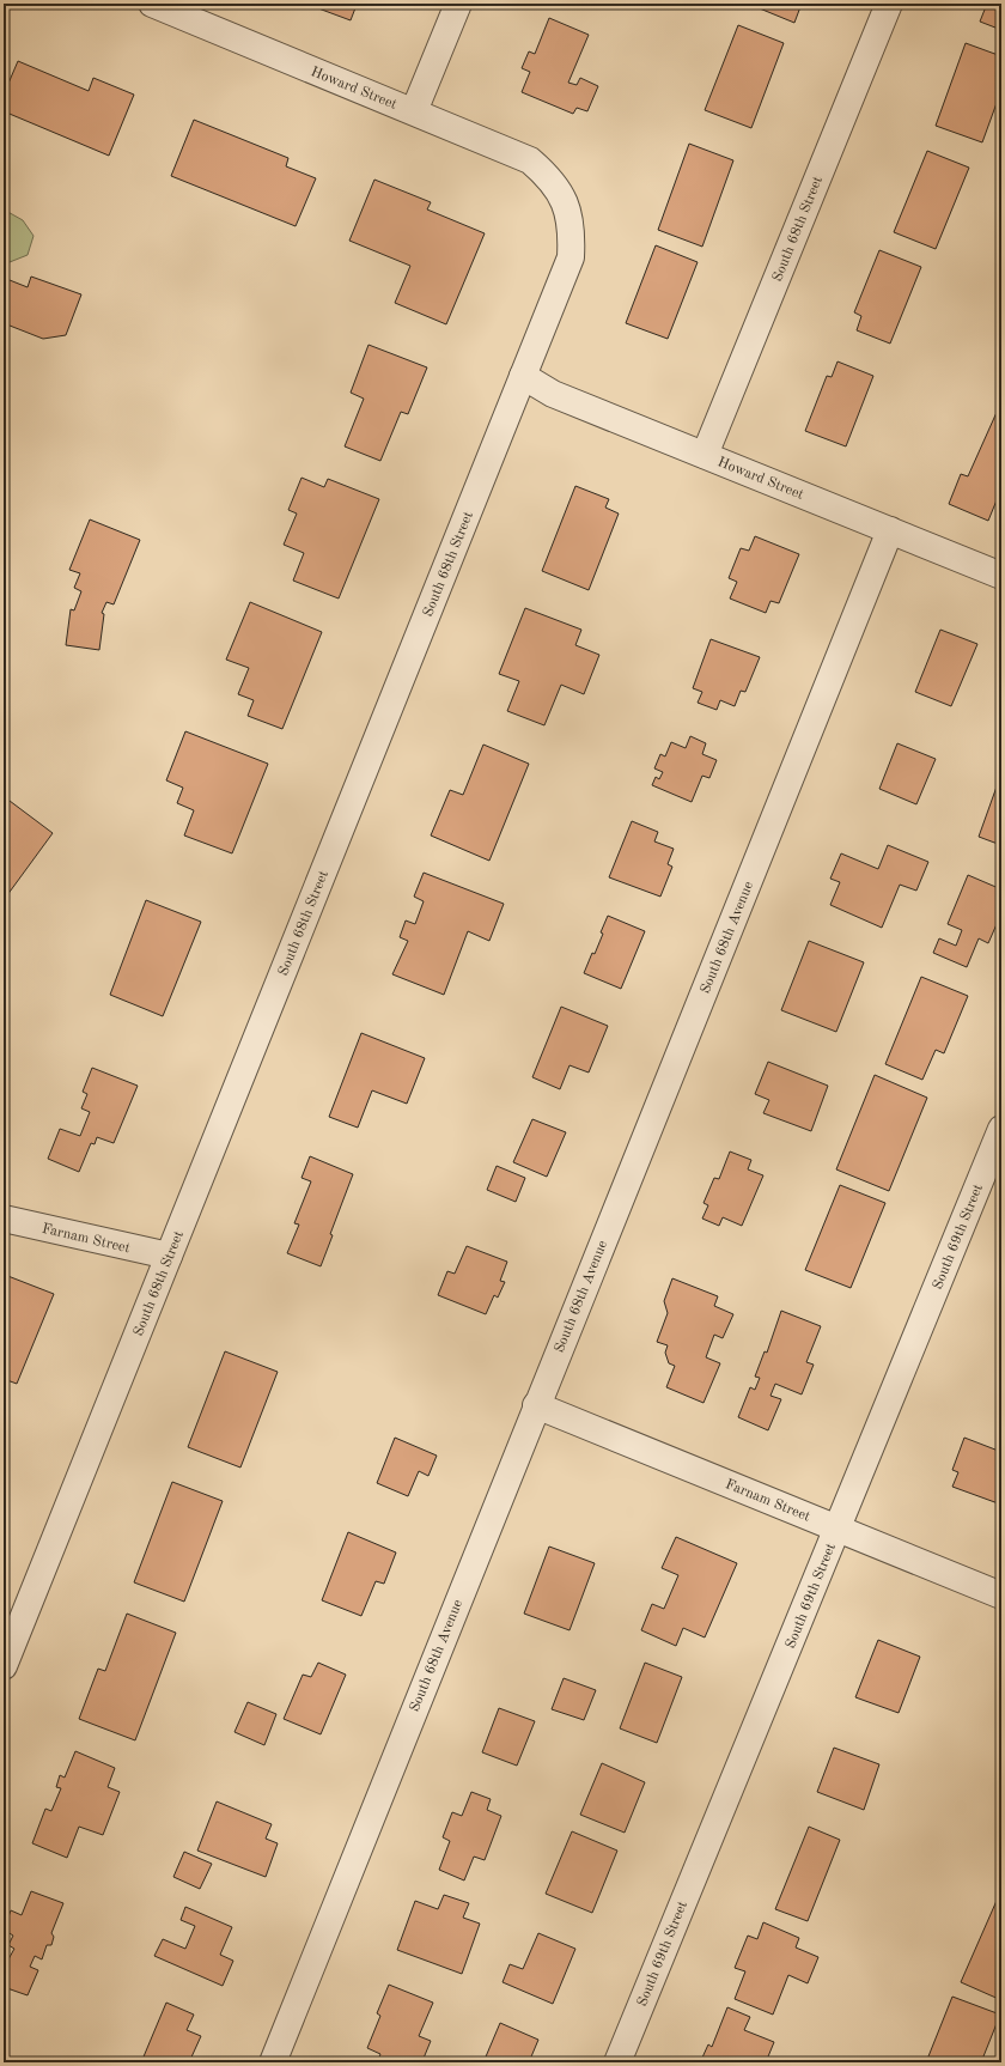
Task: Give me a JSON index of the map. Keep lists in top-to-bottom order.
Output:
{
  "streets": {
    "street": [
      "Howard Street",
      "South 68th Street",
      "South 68th Avenue",
      "South 69th Street",
      "Farnam Street"
    ]
  },
  "crossings": [
    ["Howard Street", "South 68th Street"],
    ["Howard Street", "South 68th Avenue"],
    ["South 68th Street", "Farnam Street"],
    ["South 68th Avenue", "Farnam Street"],
    ["South 69th Street", "Farnam Street"]
  ]
}
